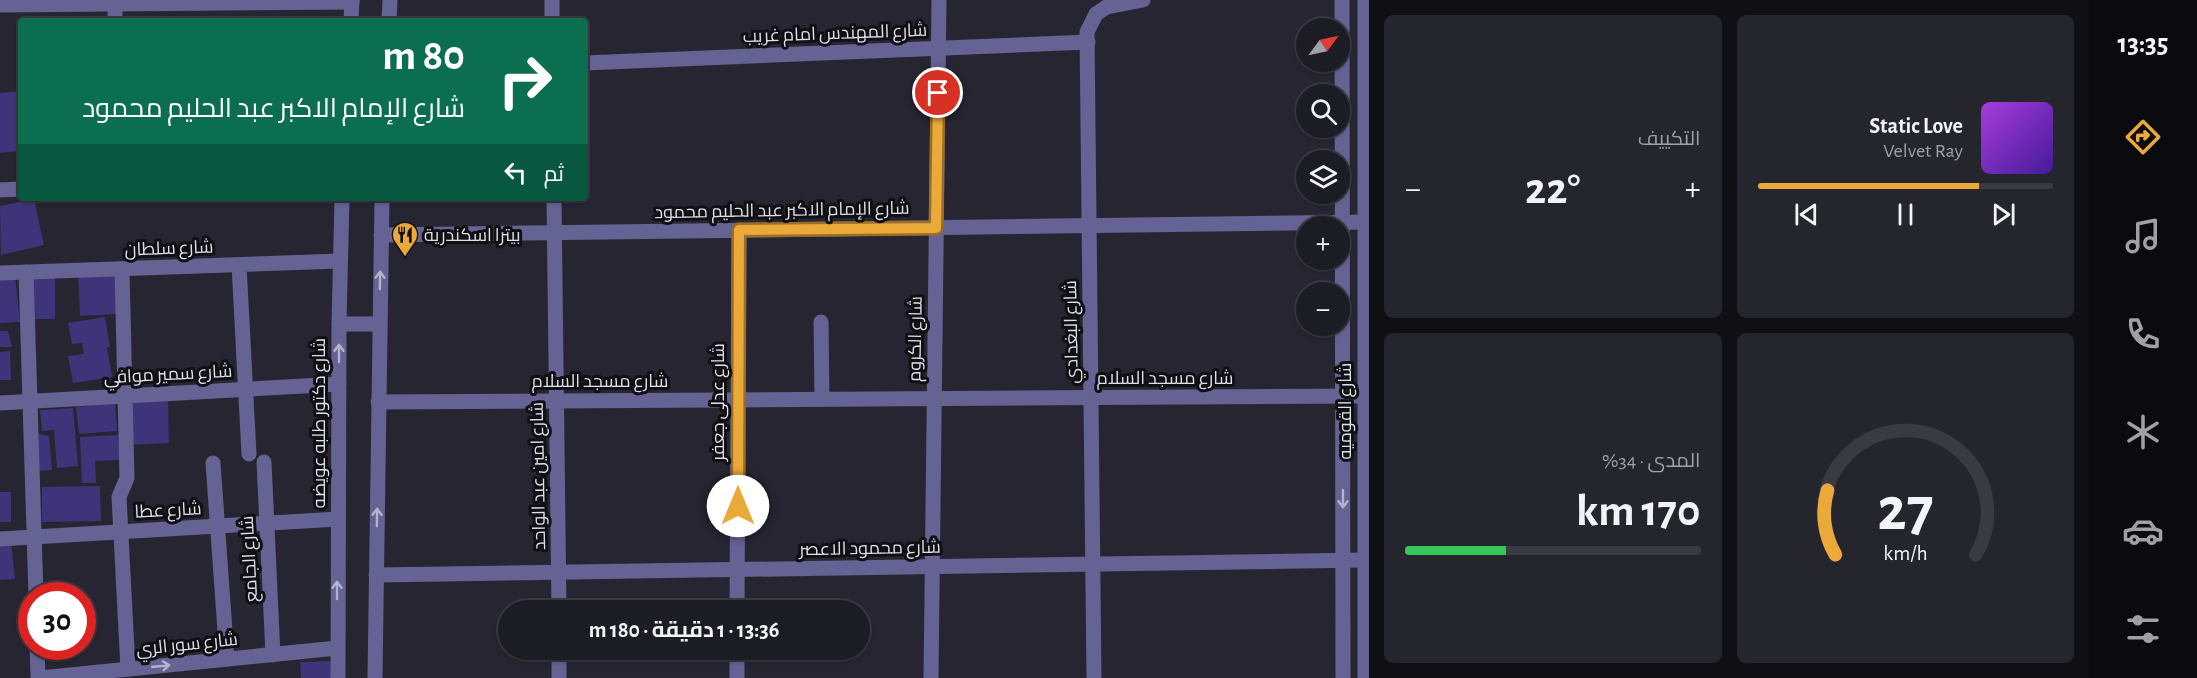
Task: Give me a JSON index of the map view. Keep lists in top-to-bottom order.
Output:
{
  "streets": {
    "street": [
      "شارع المهندس امام غريب",
      "شارع الإمام الاكبر عبد الحليم محمود",
      "شارع سلطان",
      "شارع البغدادي",
      "شارع الكروم",
      "شارع سمير موافي",
      "شارع مسجد السلام",
      "شارع عدلى جعفر",
      "شارع القوميه",
      "شارع دكتور طلبه عويضه",
      "شارع امين عبد الواحد",
      "شارع عطا",
      "شارع محمود الاعصر",
      "شارع الجامع",
      "شارع سور الري"
    ]
  },
  "crossings": [
    ["شارع المهندس امام غريب", "شارع البغدادي"],
    ["شارع المهندس امام غريب", "شارع الكروم"],
    ["شارع الإمام الاكبر عبد الحليم محمود", "شارع البغدادي"],
    ["شارع الإمام الاكبر عبد الحليم محمود", "شارع الكروم"],
    ["شارع الإمام الاكبر عبد الحليم محمود", "شارع عدلى جعفر"],
    ["شارع الإمام الاكبر عبد الحليم محمود", "شارع القوميه"],
    ["شارع الإمام الاكبر عبد الحليم محمود", "شارع امين عبد الواحد"],
    ["شارع سلطان", "شارع دكتور طلبه عويضه"],
    ["شارع البغدادي", "شارع مسجد السلام"],
    ["شارع البغدادي", "شارع محمود الاعصر"],
    ["شارع الكروم", "شارع مسجد السلام"],
    ["شارع الكروم", "شارع محمود الاعصر"],
    ["شارع سمير موافي", "شارع دكتور طلبه عويضه"],
    ["شارع مسجد السلام", "شارع عدلى جعفر"],
    ["شارع مسجد السلام", "شارع القوميه"],
    ["شارع مسجد السلام", "شارع امين عبد الواحد"],
    ["شارع عدلى جعفر", "شارع محمود الاعصر"],
    ["شارع القوميه", "شارع محمود الاعصر"],
    ["شارع دكتور طلبه عويضه", "شارع عطا"],
    ["شارع دكتور طلبه عويضه", "شارع سور الري"],
    ["شارع امين عبد الواحد", "شارع محمود الاعصر"],
    ["شارع عطا", "شارع الجامع"],
    ["شارع الجامع", "شارع سور الري"]
  ],
  "places": {
    "restaurant": ["بيترا اسكندرية"]
  },
  "north": "top right",
  "page": {
    "tabs": "13:35",
    "tile": [
      "التكييف",
      ["المدى · 34%", "170 km"]
    ],
    "map_buttons": ["+", "−"],
    "turn": ["80 m", "شارع الإمام الاكبر عبد الحليم محمود"],
    "song": ["Static Love", "Velvet Ray"],
    "then": "ثم",
    "heat": ["−", "22°", "+"],
    "limit": "30",
    "trip": "13:36 · 1 دقيقة · 180 m",
    "gauge": ["27", "km/h"]
  }
}
